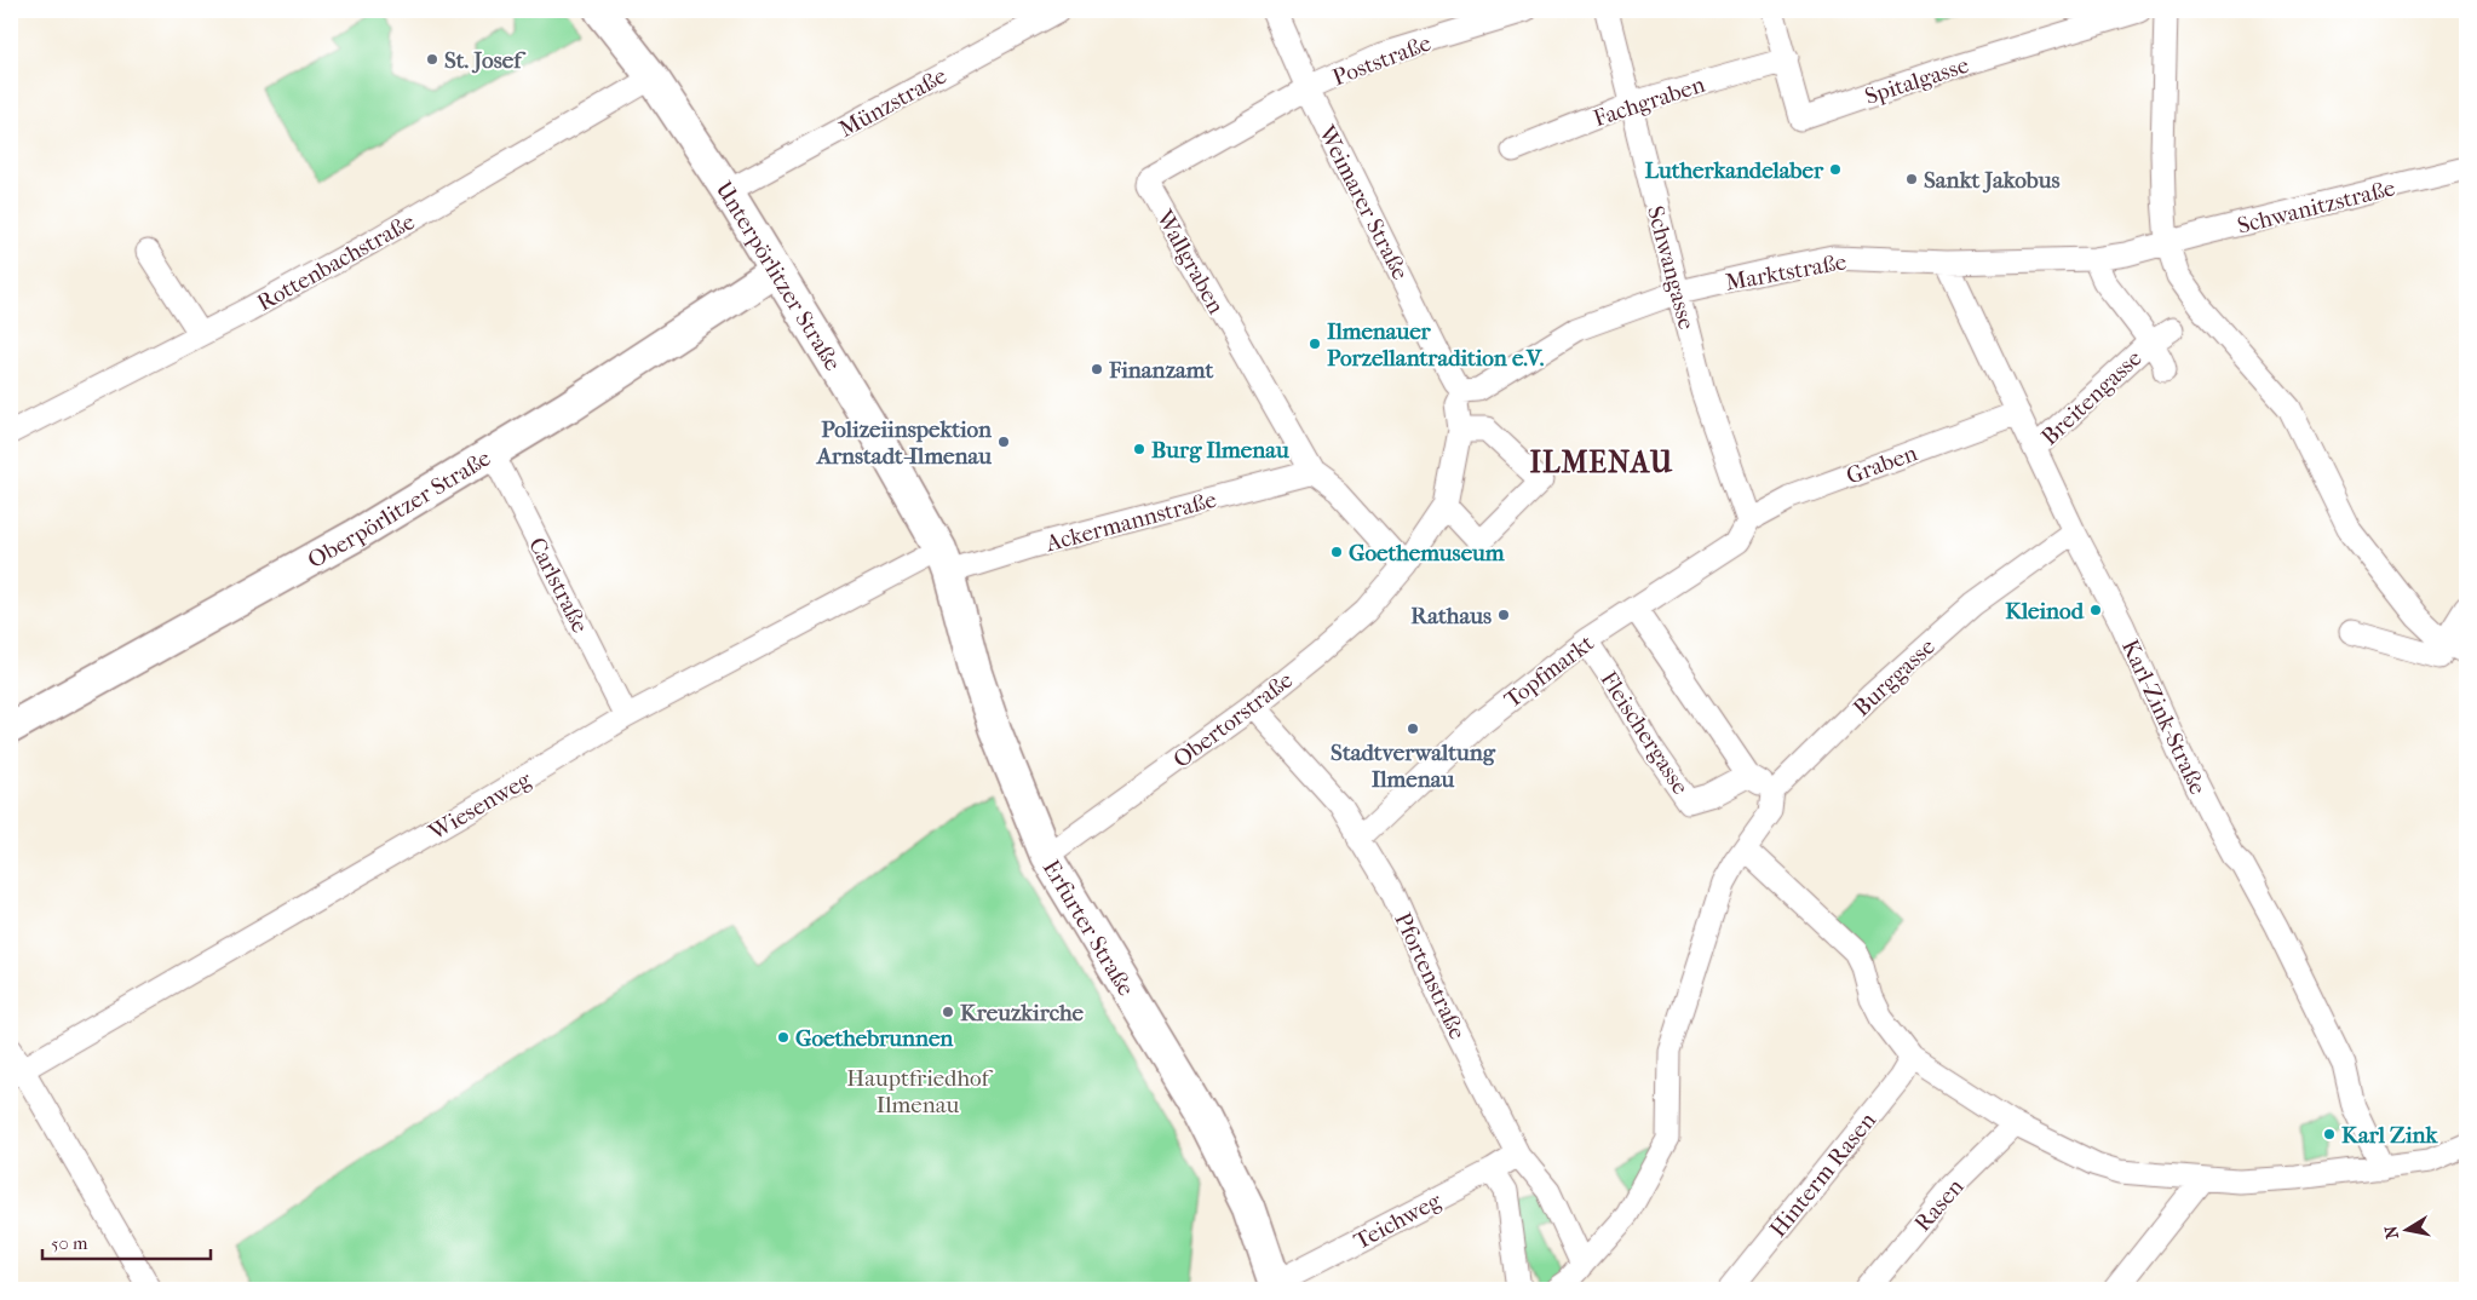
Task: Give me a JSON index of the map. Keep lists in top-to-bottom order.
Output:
{
  "streets": {
    "main road": ["Unterpörlitzer Straße", "Oberpörlitzer Straße", "Erfurter Straße"],
    "street": [
      "Poststraße",
      "Spitalgasse",
      "Fachgraben",
      "Münzstraße",
      "Weimarer Straße",
      "Schwanitzstraße",
      "Rottenbachstraße",
      "Wallgraben",
      "Schwangasse",
      "Marktstraße",
      "Breitengasse",
      "Graben",
      "Ackermannstraße",
      "Carlstraße",
      "Topfmarkt",
      "Burggasse",
      "Karl-Zink-Straße",
      "Obertorstraße",
      "Fleischergasse",
      "Wiesenweg",
      "Pfortenstraße",
      "Hinterm Rasen",
      "Rasen",
      "Teichweg"
    ]
  },
  "crossings": [
    ["Poststraße", "Weimarer Straße"],
    ["Poststraße", "Wallgraben"],
    ["Spitalgasse", "Fachgraben"],
    ["Fachgraben", "Schwangasse"],
    ["Münzstraße", "Unterpörlitzer Straße"],
    ["Weimarer Straße", "Wallgraben"],
    ["Weimarer Straße", "Marktstraße"],
    ["Schwanitzstraße", "Marktstraße"],
    ["Rottenbachstraße", "Unterpörlitzer Straße"],
    ["Wallgraben", "Ackermannstraße"],
    ["Wallgraben", "Obertorstraße"],
    ["Schwangasse", "Marktstraße"],
    ["Schwangasse", "Graben"],
    ["Schwangasse", "Topfmarkt"],
    ["Marktstraße", "Karl-Zink-Straße"],
    ["Unterpörlitzer Straße", "Oberpörlitzer Straße"],
    ["Unterpörlitzer Straße", "Ackermannstraße"],
    ["Unterpörlitzer Straße", "Wiesenweg"],
    ["Unterpörlitzer Straße", "Erfurter Straße"],
    ["Breitengasse", "Karl-Zink-Straße"],
    ["Graben", "Topfmarkt"],
    ["Graben", "Karl-Zink-Straße"],
    ["Oberpörlitzer Straße", "Carlstraße"],
    ["Ackermannstraße", "Wiesenweg"],
    ["Ackermannstraße", "Erfurter Straße"],
    ["Carlstraße", "Wiesenweg"],
    ["Topfmarkt", "Fleischergasse"],
    ["Topfmarkt", "Pfortenstraße"],
    ["Burggasse", "Karl-Zink-Straße"],
    ["Obertorstraße", "Erfurter Straße"],
    ["Obertorstraße", "Pfortenstraße"],
    ["Wiesenweg", "Erfurter Straße"],
    ["Erfurter Straße", "Teichweg"],
    ["Pfortenstraße", "Teichweg"]
  ],
  "districts": ["ILMENAU"],
  "parks": ["Hauptfriedhof Ilmenau"],
  "places": [
    "St. Josef",
    "Lutherkandelaber",
    "Sankt Jakobus",
    "Ilmenauer Porzellantradition e.V.",
    "Finanzamt",
    "Polizeiinspektion Arnstadt-Ilmenau",
    "Burg Ilmenau",
    "Goethemuseum",
    "Kleinod",
    "Rathaus",
    "Stadtverwaltung Ilmenau",
    "Kreuzkirche",
    "Goethebrunnen",
    "Karl Zink"
  ],
  "scale_bar": "50 m",
  "north": "left"
}
